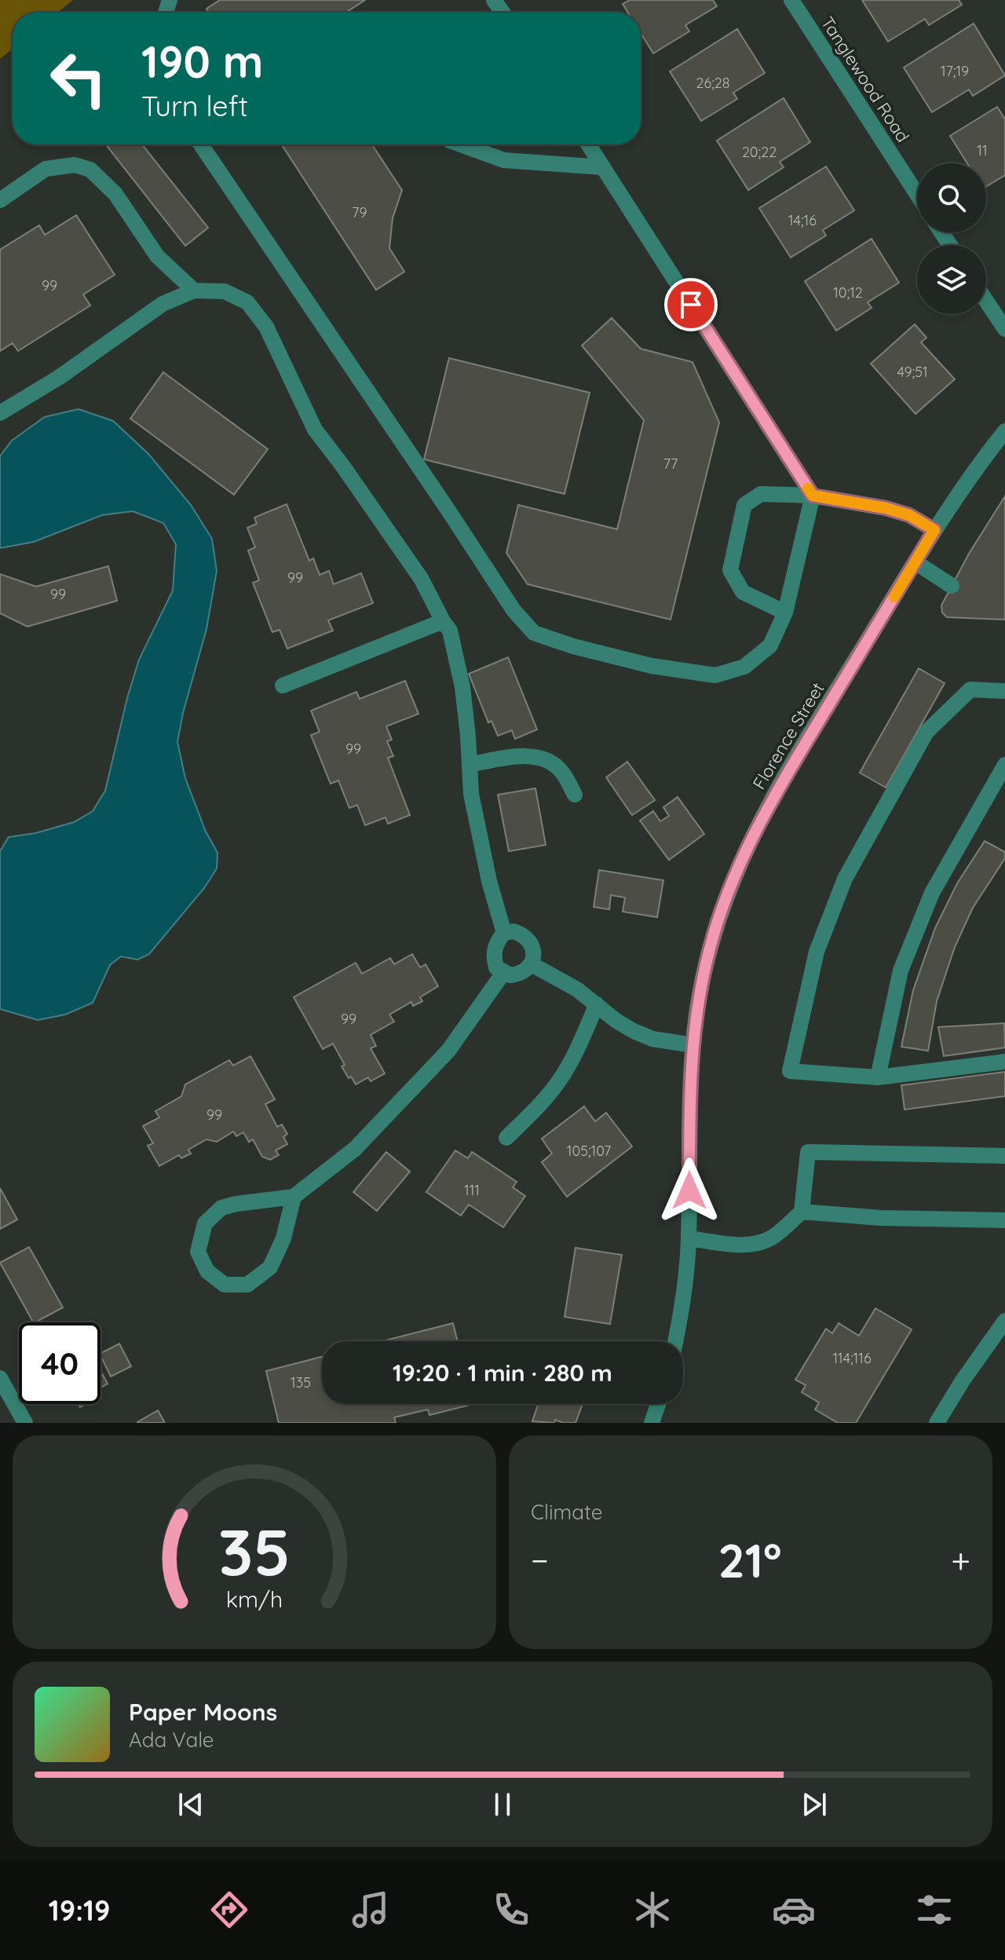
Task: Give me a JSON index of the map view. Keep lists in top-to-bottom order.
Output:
{
  "streets": {
    "street": ["Tanglewood Road", "Florence Street"]
  },
  "house_numbers": [
    "17;19",
    "26;28",
    "11",
    "20;22",
    "79",
    "14;16",
    "99",
    "10;12",
    "49;51",
    "77",
    "99",
    "99",
    "99",
    "99",
    "99",
    "105;107",
    "111",
    "114;116",
    "135"
  ],
  "page": {
    "turn": ["190 m", "Turn left"],
    "limit": "40",
    "trip": "19:20 · 1 min · 280 m",
    "tile": "Climate",
    "heat": ["−", "21°", "+"],
    "song": ["Paper Moons", "Ada Vale"],
    "tabs": "19:19",
    "gauge": ["35", "km/h"]
  }
}
